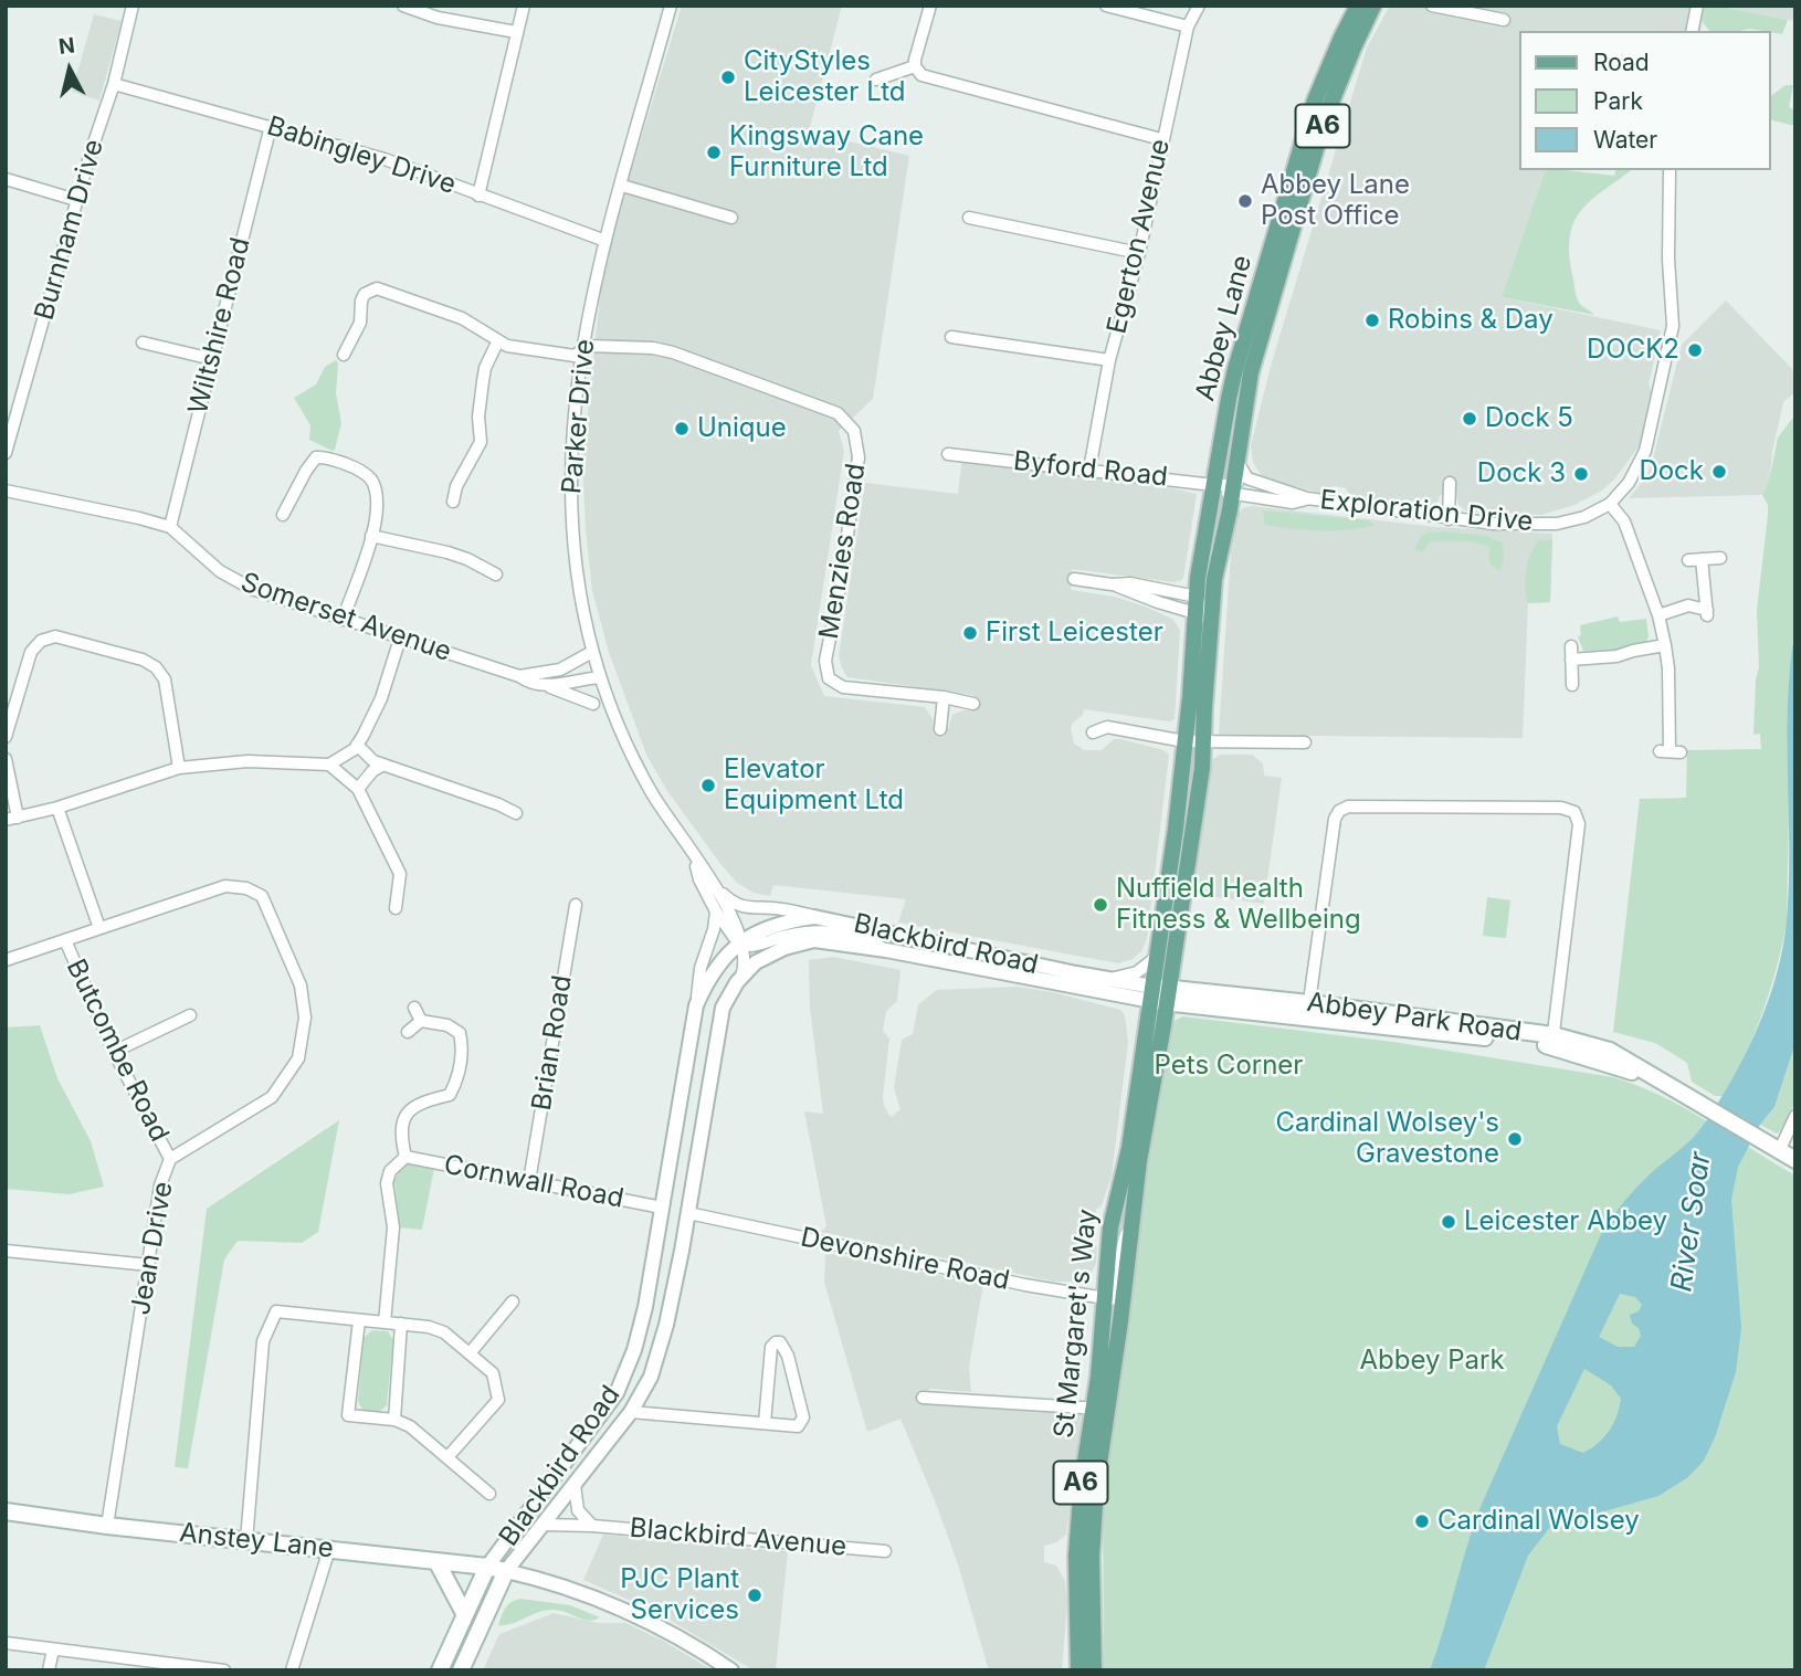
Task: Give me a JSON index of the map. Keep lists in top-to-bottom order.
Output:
{
  "streets": {
    "main road": [
      "A6",
      "Abbey Lane",
      "Blackbird Road",
      "Abbey Park Road",
      "St Margaret's Way",
      "Anstey Lane"
    ],
    "street": [
      "Babingley Drive",
      "Burnham Drive",
      "Egerton Avenue",
      "Wiltshire Road",
      "Parker Drive",
      "Byford Road",
      "Exploration Drive",
      "Menzies Road",
      "Somerset Avenue",
      "Brian Road",
      "Butcombe Road",
      "Cornwall Road",
      "Jean Drive",
      "Devonshire Road",
      "Blackbird Avenue"
    ]
  },
  "crossings": [
    ["Babingley Drive", "Burnham Drive"],
    ["Babingley Drive", "Wiltshire Road"],
    ["Babingley Drive", "Parker Drive"],
    ["Egerton Avenue", "Byford Road"],
    ["Wiltshire Road", "Somerset Avenue"],
    ["Abbey Lane", "Byford Road"],
    ["Abbey Lane", "Exploration Drive"],
    ["Abbey Lane", "Blackbird Road"],
    ["Abbey Lane", "Abbey Park Road"],
    ["Abbey Lane", "St Margaret's Way"],
    ["Parker Drive", "Menzies Road"],
    ["Parker Drive", "Somerset Avenue"],
    ["Parker Drive", "Blackbird Road"],
    ["Byford Road", "Exploration Drive"],
    ["Blackbird Road", "Abbey Park Road"],
    ["Blackbird Road", "Cornwall Road"],
    ["Blackbird Road", "Devonshire Road"],
    ["Blackbird Road", "St Margaret's Way"],
    ["Blackbird Road", "Blackbird Avenue"],
    ["Blackbird Road", "Anstey Lane"],
    ["Abbey Park Road", "St Margaret's Way"],
    ["Brian Road", "Cornwall Road"],
    ["Butcombe Road", "Jean Drive"],
    ["Jean Drive", "Anstey Lane"],
    ["Devonshire Road", "St Margaret's Way"]
  ],
  "water": ["River Soar"],
  "parks": ["Pets Corner", "Abbey Park"],
  "places": [
    "CityStyles Leicester Ltd",
    "Kingsway Cane Furniture Ltd",
    "Abbey Lane Post Office",
    "Robins & Day",
    "DOCK2",
    "Dock 5",
    "Unique",
    "Dock",
    "Dock 3",
    "First Leicester",
    "Elevator Equipment Ltd",
    "Nuffield Health Fitness & Wellbeing",
    "Cardinal Wolsey's Gravestone",
    "Leicester Abbey",
    "Cardinal Wolsey",
    "PJC Plant Services"
  ],
  "legend": ["Road", "Park", "Water"],
  "north": "top"
}
